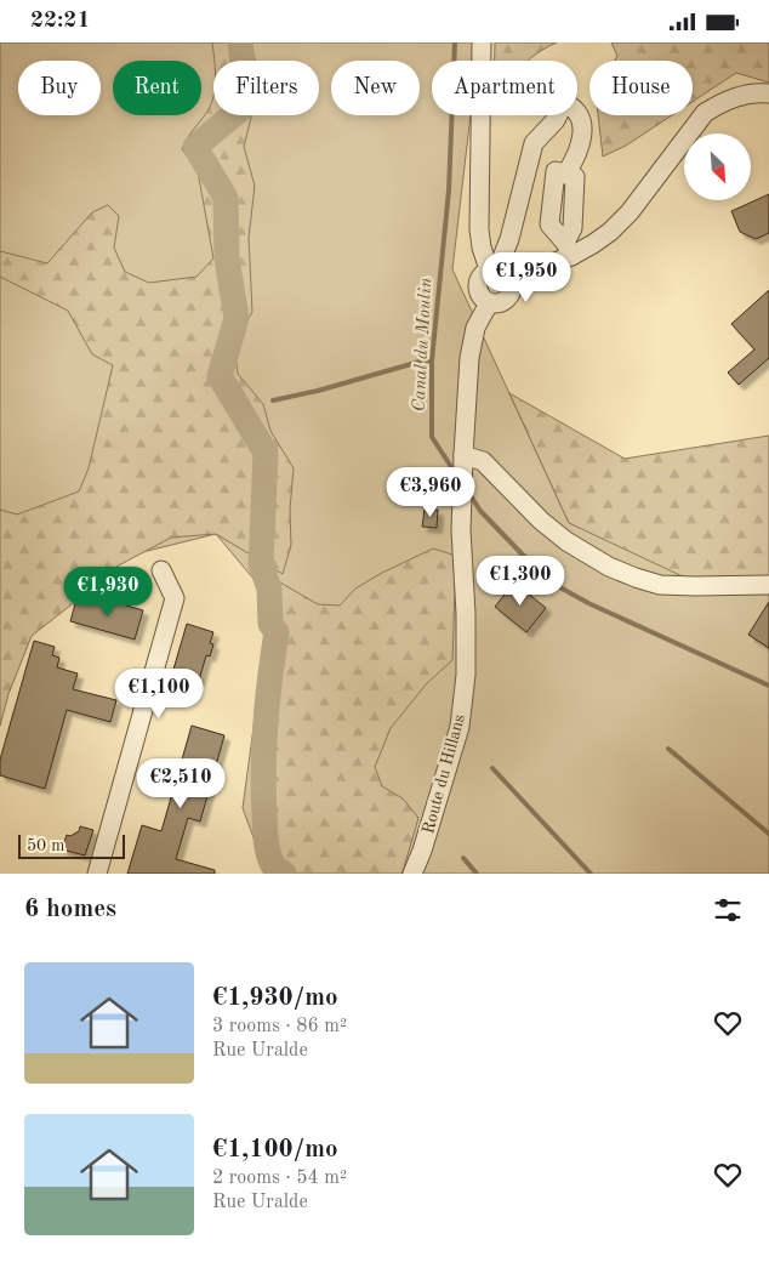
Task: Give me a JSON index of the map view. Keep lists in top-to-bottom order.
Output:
{
  "streets": {
    "street": ["Route du Hillans"]
  },
  "water": ["Canal du Moulin"],
  "scale_bar": "50 m",
  "north": "bottom right",
  "page": {
    "status": "22:21",
    "chip": [
      "Buy",
      "Rent",
      "Filters",
      "New",
      "Apartment",
      "House"
    ],
    "price": [
      "€1,950",
      "€3,960",
      "€1,300",
      "€1,930",
      "€1,100",
      "€2,510"
    ],
    "scale": "50 m",
    "heading": "6 homes",
    "list": [
      {
        "name": "€1,930/mo",
        "note": "3 rooms · 86 m² · Rue Uralde"
      },
      {
        "name": "€1,100/mo",
        "note": "2 rooms · 54 m² · Rue Uralde"
      }
    ]
  }
}
